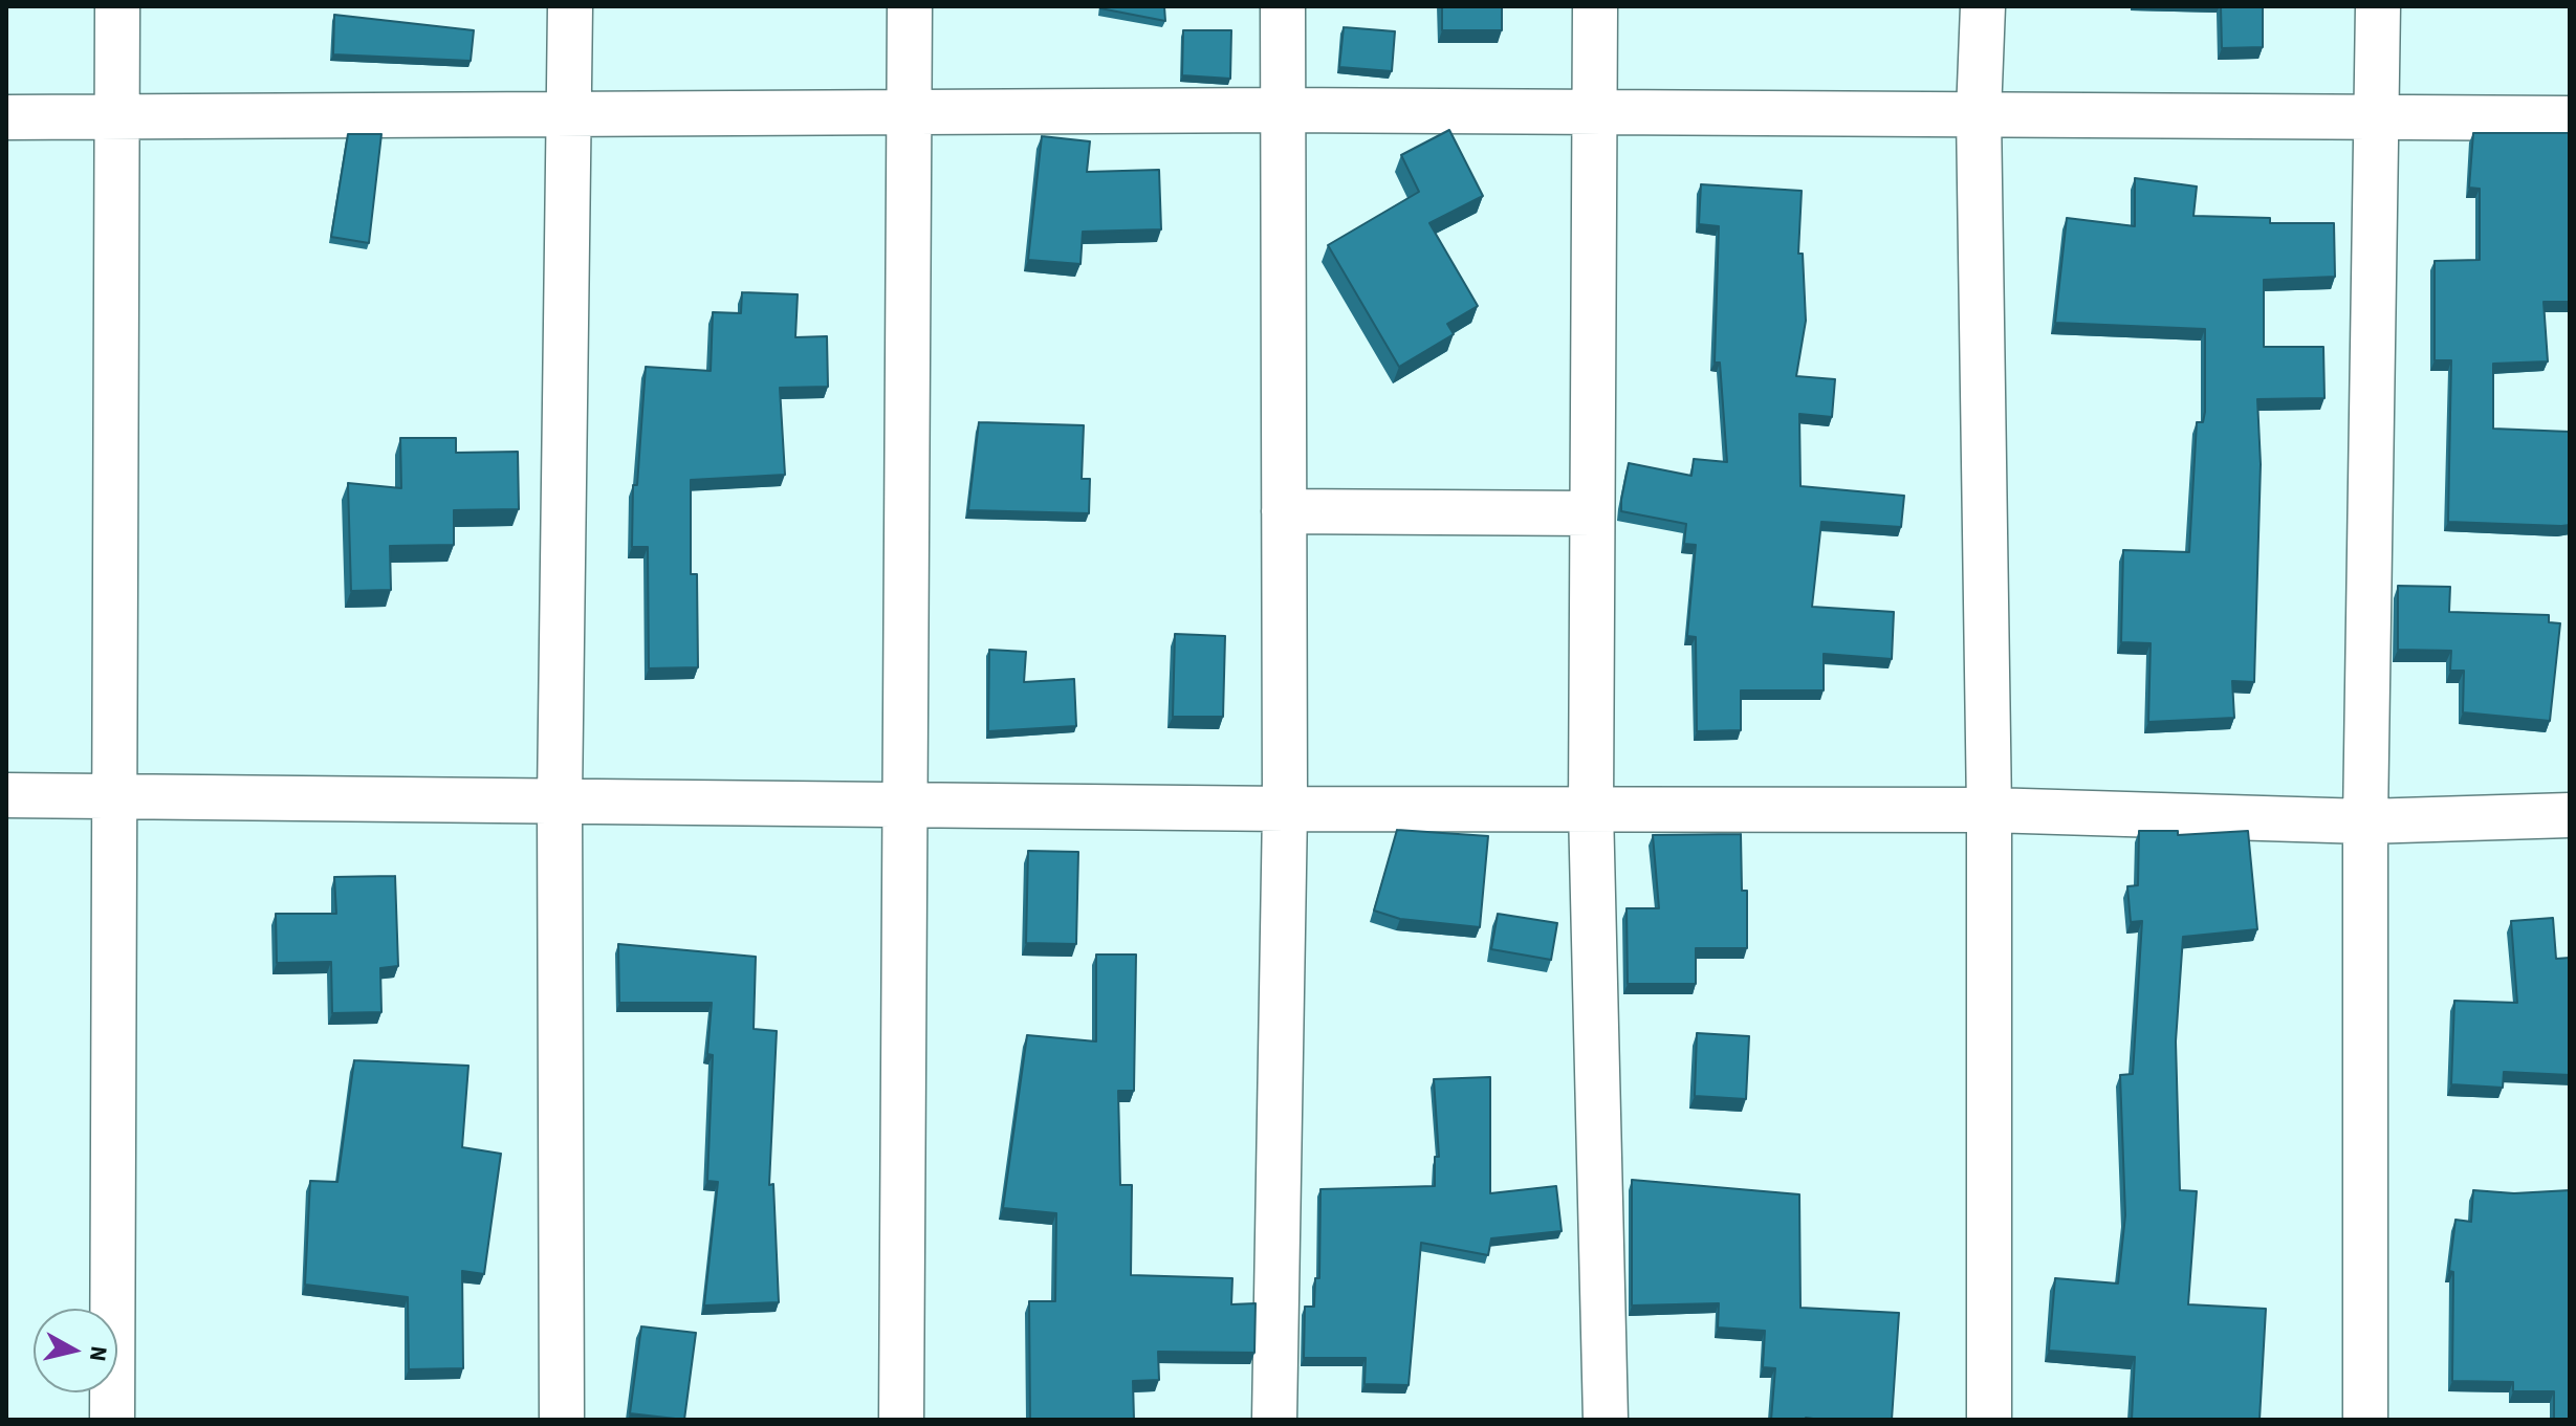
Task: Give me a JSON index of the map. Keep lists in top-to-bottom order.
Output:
{
  "north": "right"
}
